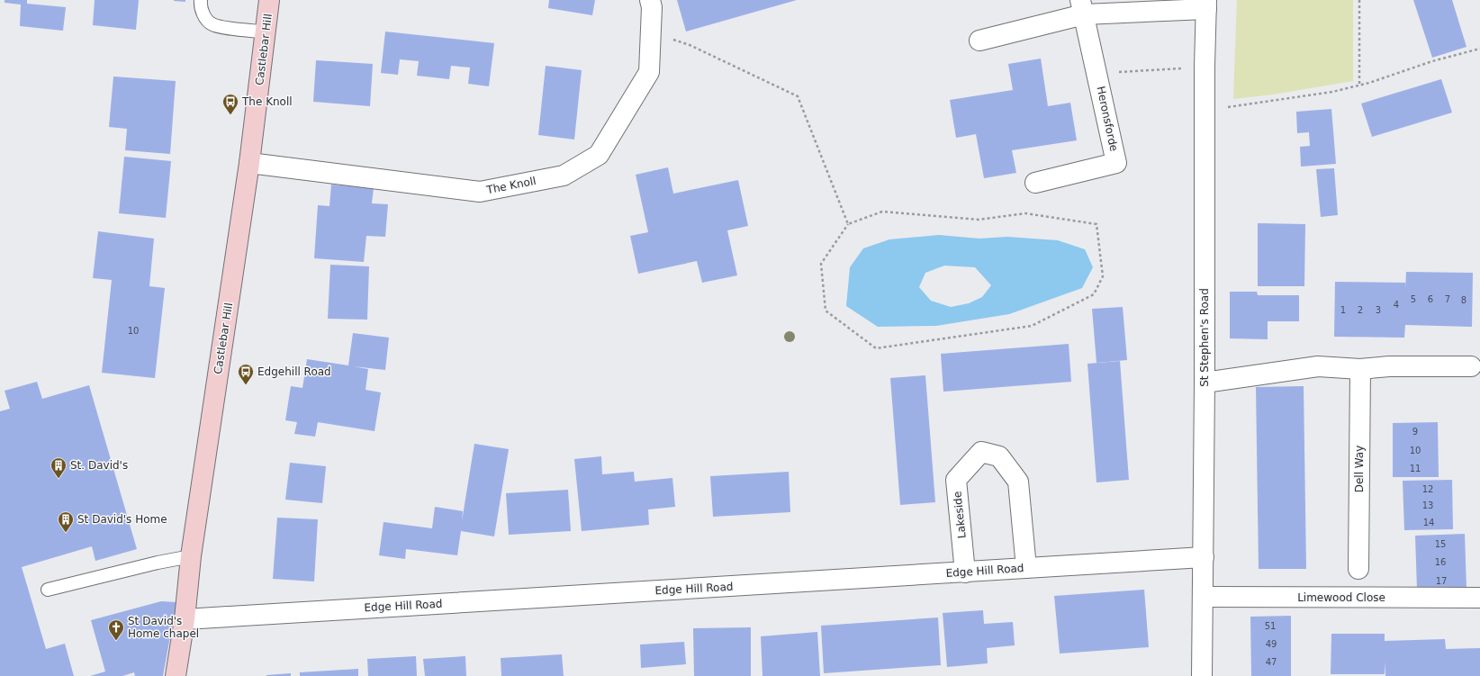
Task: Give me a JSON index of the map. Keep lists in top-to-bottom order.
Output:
{
  "streets": {
    "main road": ["Castlebar Hill"],
    "street": [
      "Heronsforde",
      "The Knoll",
      "St Stephen's Road",
      "Dell Way",
      "Lakeside",
      "Edge Hill Road",
      "Limewood Close"
    ]
  },
  "crossings": [
    ["Castlebar Hill", "The Knoll"],
    ["Castlebar Hill", "Edge Hill Road"],
    ["St Stephen's Road", "Edge Hill Road"],
    ["St Stephen's Road", "Limewood Close"],
    ["Lakeside", "Edge Hill Road"]
  ],
  "places": {
    "bus stop": ["The Knoll", "Edgehill Road"],
    "building": ["St. David's", "St David's Home"],
    "church": ["St David's Home chapel"]
  },
  "house_numbers": [
    "5",
    "6",
    "7",
    "8",
    "4",
    "1",
    "2",
    "3",
    "10",
    "9",
    "10",
    "11",
    "12",
    "13",
    "14",
    "15",
    "16",
    "17",
    "51",
    "49",
    "47"
  ]
}
